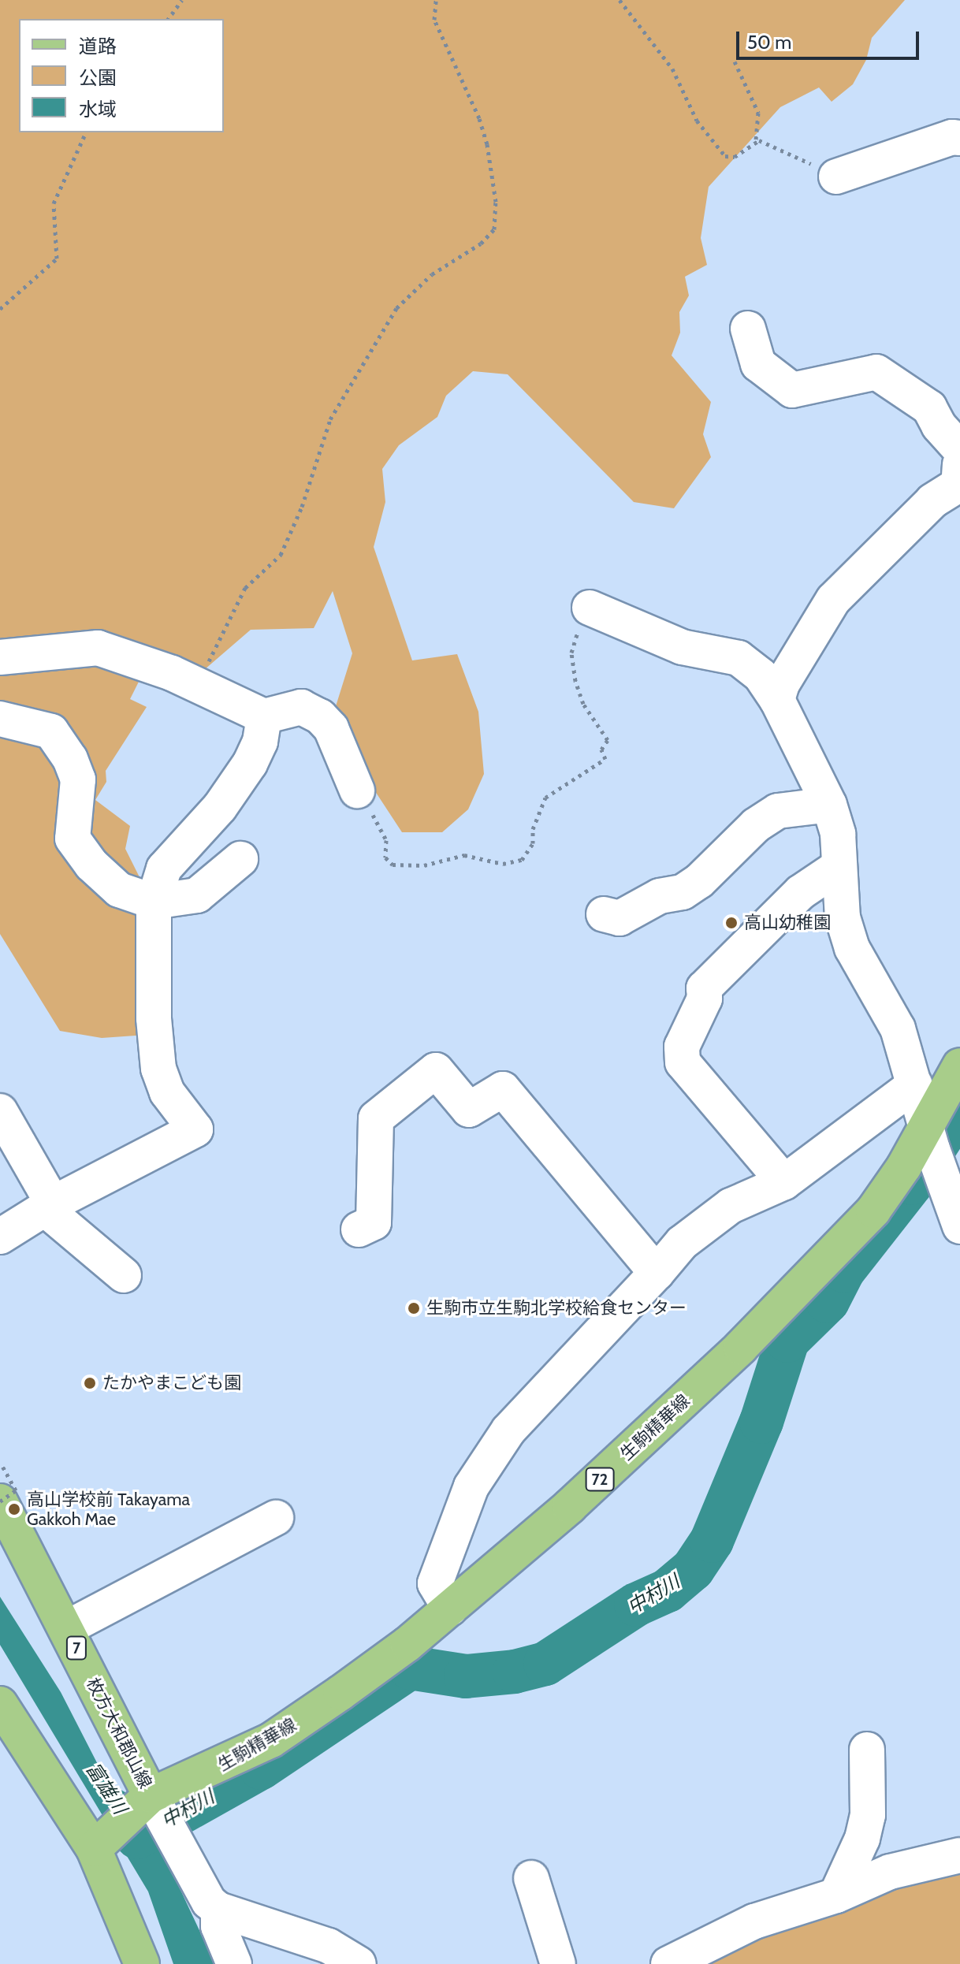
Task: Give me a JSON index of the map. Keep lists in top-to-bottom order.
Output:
{
  "streets": {
    "main road": [
      "生駒精華線",
      "72",
      "7",
      "枚方大和郡山線"
    ]
  },
  "crossings": [
    ["生駒精華線", "枚方大和郡山線"]
  ],
  "water": ["中村川", "富雄川"],
  "places": [
    "高山幼稚園",
    "生駒市立生駒北学校給食センター",
    "たかやまこども園",
    "高山学校前 Takayama Gakkoh Mae"
  ],
  "legend": ["道路", "公園", "水域"],
  "scale_bar": "50 m"
}
